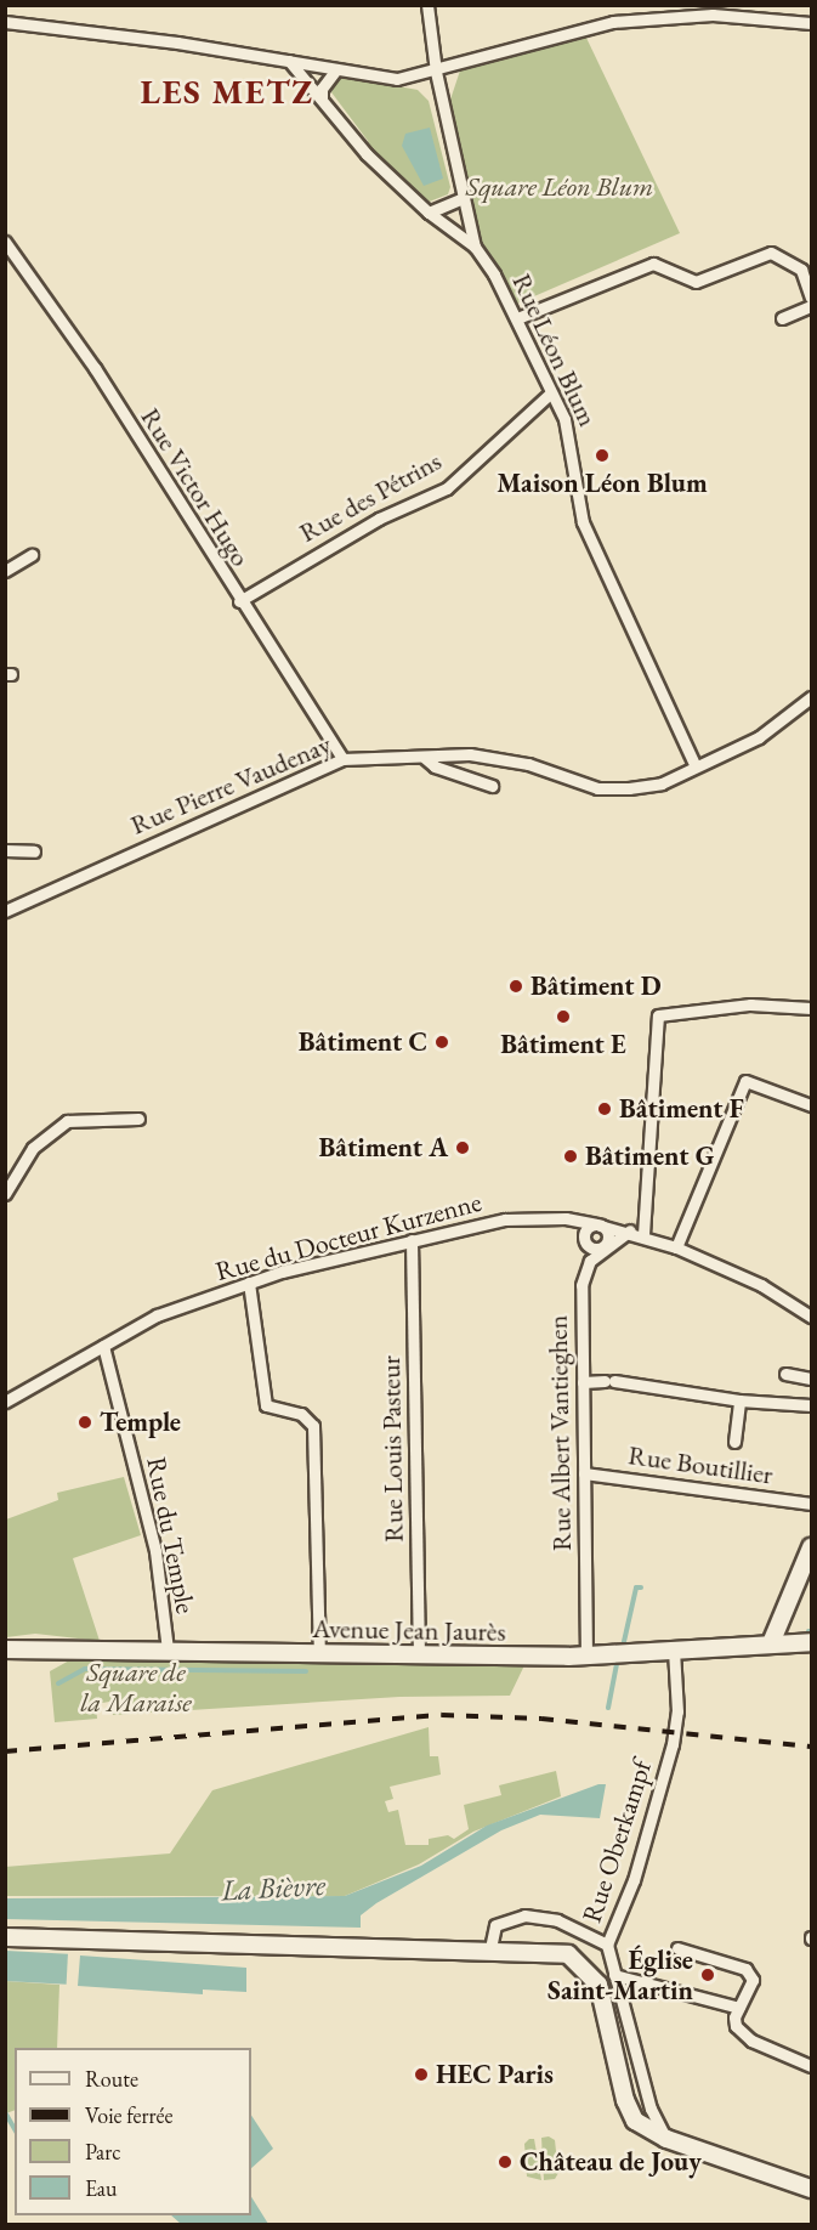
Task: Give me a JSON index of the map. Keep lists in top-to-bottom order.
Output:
{
  "streets": {
    "main road": ["Avenue Jean Jaurès"],
    "street": [
      "Rue Léon Blum",
      "Rue Victor Hugo",
      "Rue des Pétrins",
      "Rue Pierre Vaudenay",
      "Rue du Docteur Kurzenne",
      "Rue Albert Vantieghen",
      "Rue Louis Pasteur",
      "Rue Boutillier",
      "Rue du Temple",
      "Rue Oberkampf"
    ]
  },
  "crossings": [
    ["Rue Léon Blum", "Rue des Pétrins"],
    ["Rue Léon Blum", "Rue Pierre Vaudenay"],
    ["Rue Victor Hugo", "Rue des Pétrins"],
    ["Rue Victor Hugo", "Rue Pierre Vaudenay"],
    ["Rue du Docteur Kurzenne", "Rue Albert Vantieghen"],
    ["Rue du Docteur Kurzenne", "Rue Louis Pasteur"],
    ["Rue du Docteur Kurzenne", "Rue du Temple"],
    ["Rue Albert Vantieghen", "Rue Boutillier"],
    ["Rue Albert Vantieghen", "Avenue Jean Jaurès"],
    ["Rue Louis Pasteur", "Avenue Jean Jaurès"],
    ["Rue du Temple", "Avenue Jean Jaurès"],
    ["Avenue Jean Jaurès", "Rue Oberkampf"]
  ],
  "districts": ["LES METZ"],
  "water": ["La Bièvre"],
  "parks": ["Square Léon Blum", "Square de la Maraise"],
  "places": [
    "Maison Léon Blum",
    "Bâtiment D",
    "Bâtiment E",
    "Bâtiment C",
    "Bâtiment F",
    "Bâtiment A",
    "Bâtiment G",
    "Temple",
    "Église Saint-Martin",
    "HEC Paris",
    "Château de Jouy"
  ],
  "legend": [
    "Route",
    "Voie ferrée",
    "Parc",
    "Eau"
  ]
}
